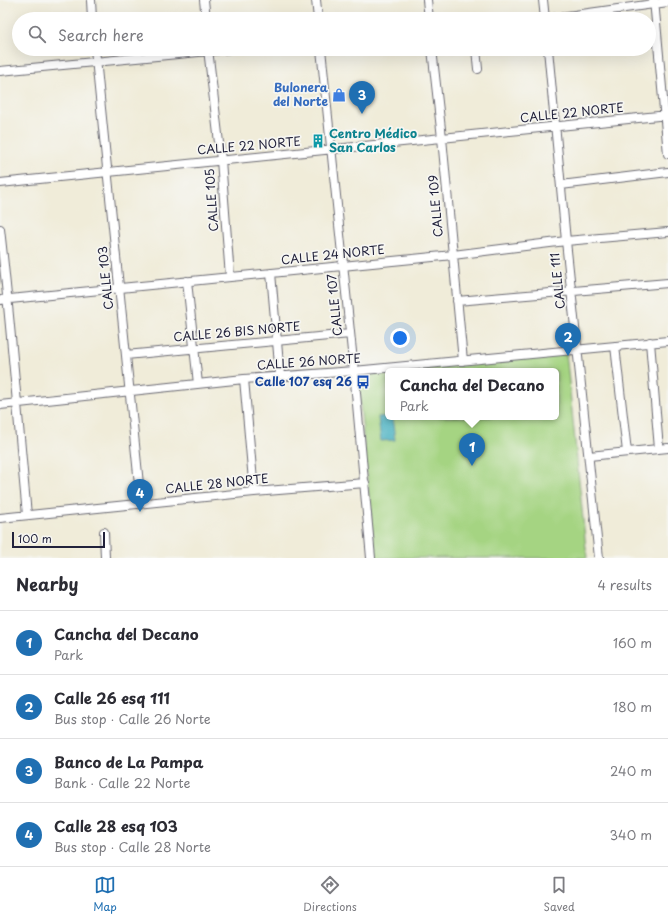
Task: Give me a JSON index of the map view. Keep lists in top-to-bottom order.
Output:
{
  "streets": {
    "street": [
      "CALLE 22 NORTE",
      "CALLE 105",
      "CALLE 109",
      "CALLE 24 NORTE",
      "CALLE 103",
      "CALLE 111",
      "CALLE 107",
      "CALLE 26 BIS NORTE",
      "CALLE 26 NORTE",
      "CALLE 28 NORTE"
    ]
  },
  "crossings": [
    ["CALLE 22 NORTE", "CALLE 105"],
    ["CALLE 22 NORTE", "CALLE 109"],
    ["CALLE 22 NORTE", "CALLE 103"],
    ["CALLE 22 NORTE", "CALLE 111"],
    ["CALLE 22 NORTE", "CALLE 107"],
    ["CALLE 105", "CALLE 24 NORTE"],
    ["CALLE 109", "CALLE 24 NORTE"],
    ["CALLE 109", "CALLE 26 NORTE"],
    ["CALLE 24 NORTE", "CALLE 103"],
    ["CALLE 24 NORTE", "CALLE 111"],
    ["CALLE 24 NORTE", "CALLE 107"],
    ["CALLE 103", "CALLE 26 BIS NORTE"],
    ["CALLE 103", "CALLE 26 NORTE"],
    ["CALLE 103", "CALLE 28 NORTE"],
    ["CALLE 111", "CALLE 26 NORTE"],
    ["CALLE 107", "CALLE 26 BIS NORTE"],
    ["CALLE 107", "CALLE 26 NORTE"],
    ["CALLE 107", "CALLE 28 NORTE"]
  ],
  "places": {
    "shop": ["Bulonera del Norte"],
    "building": ["Centro Médico San Carlos"],
    "bus stop": ["Calle 107 esq 26"]
  },
  "scale_bar": "100 m",
  "page": {
    "search": "Search here",
    "pins": [
      "3",
      "2",
      "1",
      "4"
    ],
    "popup": ["Cancha del Decano", "Park"],
    "scale": "100 m",
    "heading": ["Nearby", "4 results"],
    "list": [
      {
        "mark": "1",
        "name": "Cancha del Decano",
        "note": "Park",
        "value": "160 m"
      },
      {
        "mark": "2",
        "name": "Calle 26 esq 111",
        "note": "Bus stop · Calle 26 Norte",
        "value": "180 m"
      },
      {
        "mark": "3",
        "name": "Banco de La Pampa",
        "note": "Bank · Calle 22 Norte",
        "value": "240 m"
      },
      {
        "mark": "4",
        "name": "Calle 28 esq 103",
        "note": "Bus stop · Calle 28 Norte",
        "value": "340 m"
      }
    ],
    "nav": ["Map", "Directions", "Saved"]
  }
}
